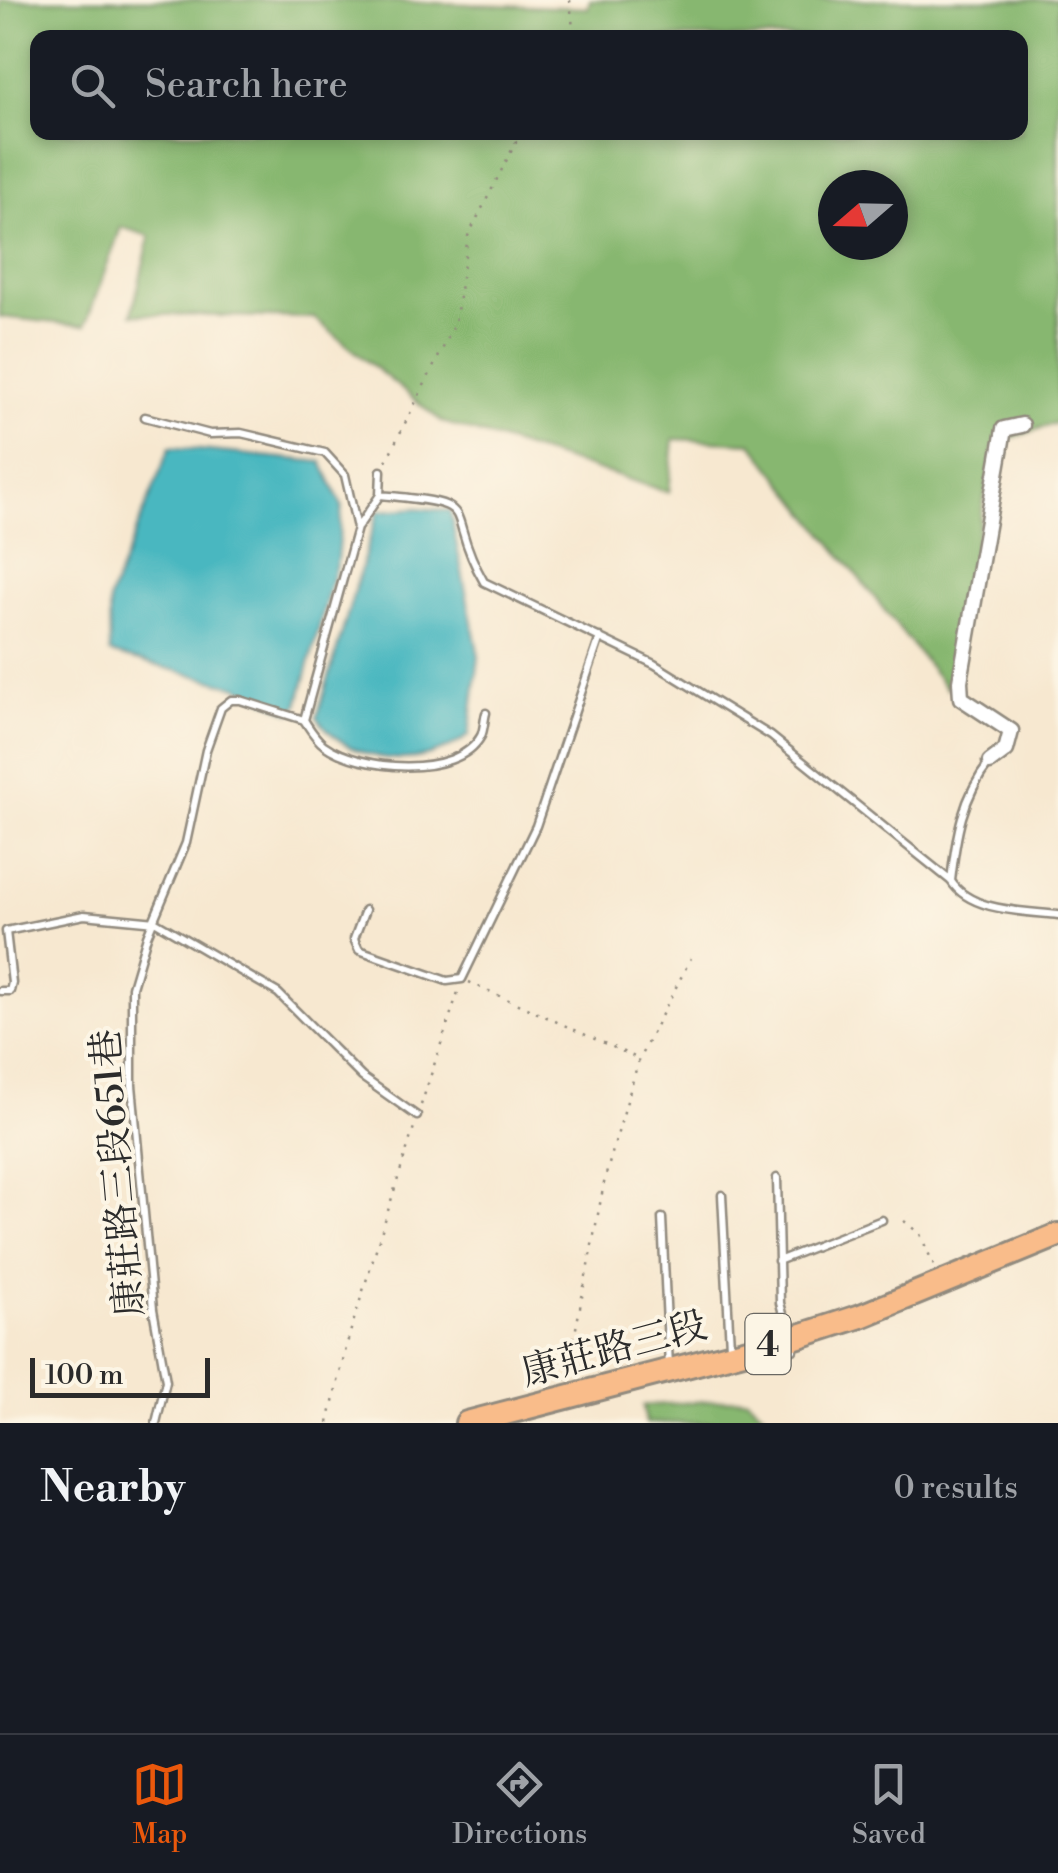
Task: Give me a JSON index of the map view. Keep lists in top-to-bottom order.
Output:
{
  "streets": {
    "main road": ["4", "康莊路三段"],
    "lane": ["康莊路三段651巷"]
  },
  "scale_bar": "100 m",
  "north": "left",
  "page": {
    "search": "Search here",
    "scale": "100 m",
    "heading": ["Nearby", "0 results"],
    "nav": ["Map", "Directions", "Saved"]
  }
}
